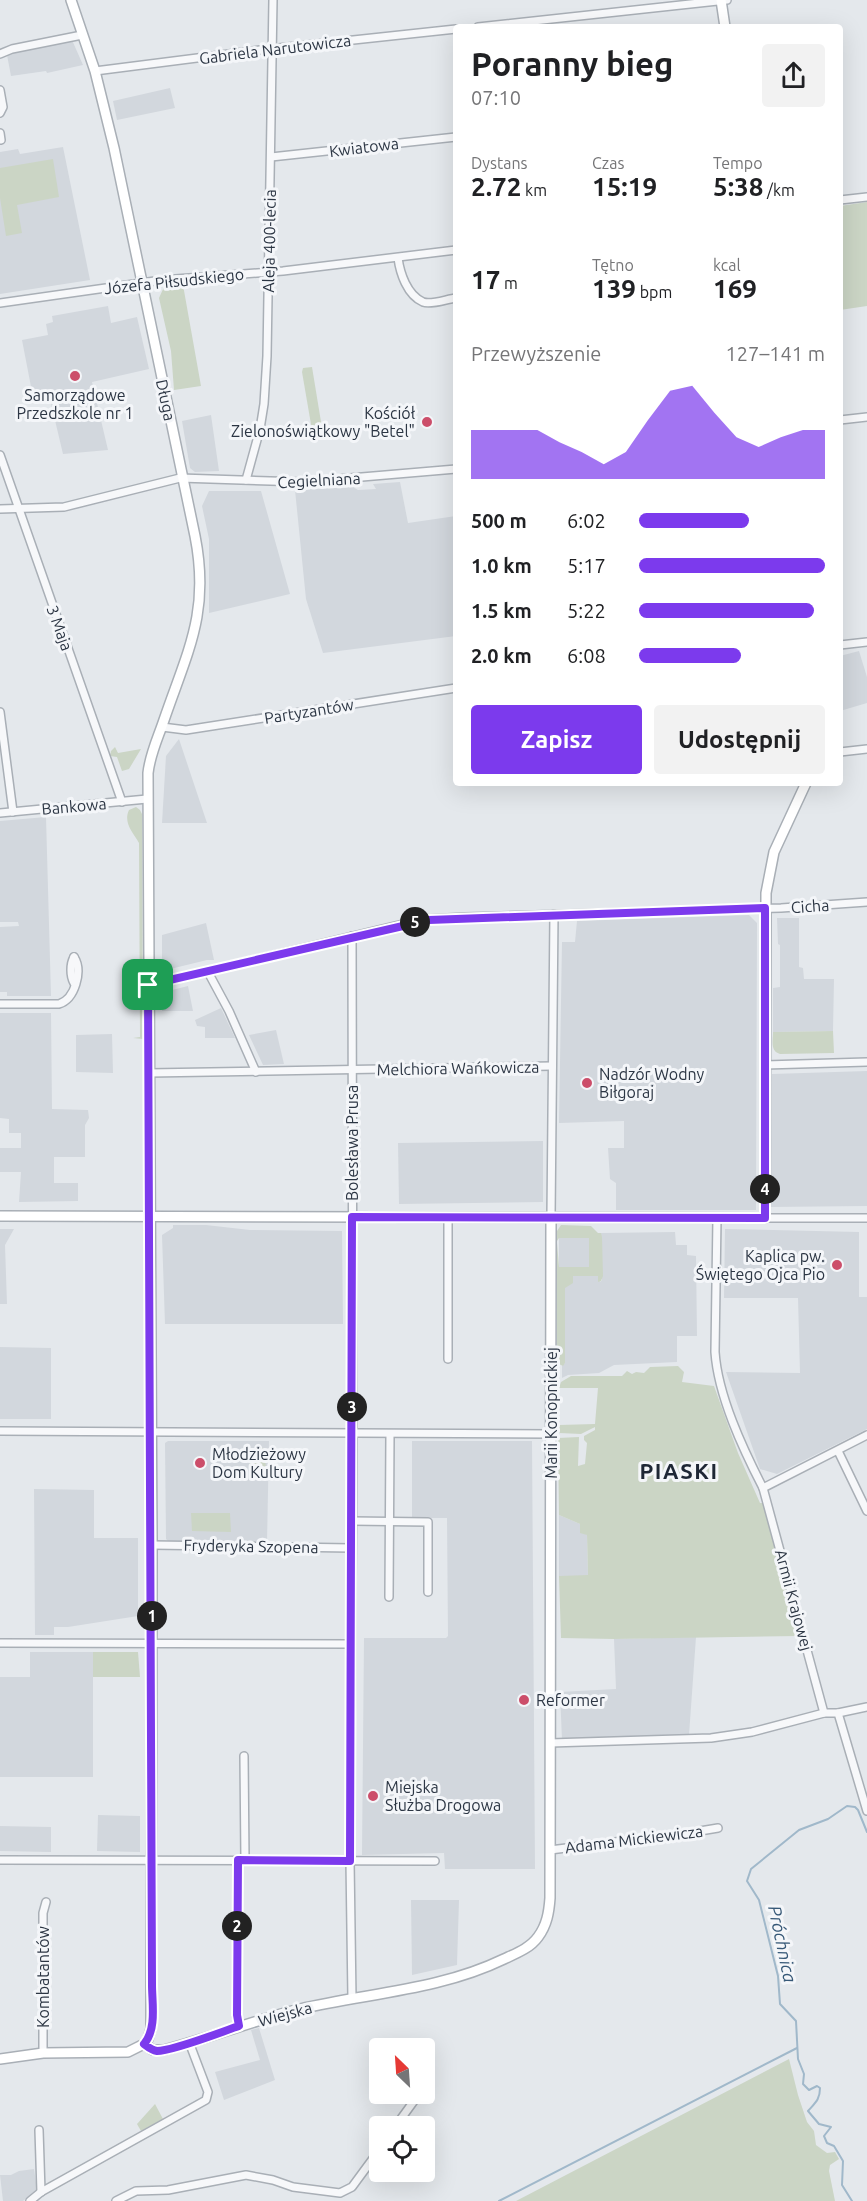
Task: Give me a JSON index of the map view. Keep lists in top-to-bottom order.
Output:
{
  "streets": {
    "street": [
      "Gabriela Narutowicza",
      "Kwiatowa",
      "Aleja 400-lecia",
      "Józefa Piłsudskiego",
      "Długa",
      "Cegielniana",
      "3 Maja",
      "Partyzantów",
      "Bankowa",
      "Cicha",
      "Melchiora Wańkowicza",
      "Bolesława Prusa",
      "Marii Konopnickiej",
      "Fryderyka Szopena",
      "Armii Krajowej",
      "Adama Mickiewicza",
      "Kombatantów",
      "Wiejska"
    ]
  },
  "crossings": [
    ["Gabriela Narutowicza", "Aleja 400-lecia"],
    ["Gabriela Narutowicza", "Długa"],
    ["Kwiatowa", "Aleja 400-lecia"],
    ["Aleja 400-lecia", "Józefa Piłsudskiego"],
    ["Aleja 400-lecia", "Cegielniana"],
    ["Józefa Piłsudskiego", "Długa"],
    ["Długa", "Cegielniana"],
    ["Długa", "Partyzantów"],
    ["Długa", "Bankowa"],
    ["Długa", "Cicha"],
    ["Długa", "Melchiora Wańkowicza"],
    ["Długa", "Fryderyka Szopena"],
    ["Długa", "Wiejska"],
    ["Cegielniana", "3 Maja"],
    ["3 Maja", "Bankowa"],
    ["Cicha", "Bolesława Prusa"],
    ["Cicha", "Marii Konopnickiej"],
    ["Melchiora Wańkowicza", "Bolesława Prusa"],
    ["Melchiora Wańkowicza", "Marii Konopnickiej"],
    ["Bolesława Prusa", "Fryderyka Szopena"],
    ["Bolesława Prusa", "Wiejska"],
    ["Marii Konopnickiej", "Adama Mickiewicza"],
    ["Marii Konopnickiej", "Wiejska"],
    ["Kombatantów", "Wiejska"]
  ],
  "districts": ["PIASKI"],
  "water": ["Próchnica"],
  "places": [
    "Samorządowe Przedszkole nr 1",
    "Kościół Zielonoświątkowy \"Betel\"",
    "Nadzór Wodny Biłgoraj",
    "Kaplica pw. Świętego Ojca Pio",
    "Młodzieżowy Dom Kultury",
    "Reformer",
    "Miejska Służba Drogowa"
  ],
  "north": "top left",
  "page": {
    "heading": ["Poranny bieg", "07:10"],
    "stats": [
      ["Dystans", "2.72 km"],
      ["Czas", "15:19"],
      ["Tempo", "5:38 /km"],
      ["17 m"],
      ["Tętno", "139 bpm"],
      ["kcal", "169"]
    ],
    "chart": ["Przewyższenie", "127–141 m"],
    "list": [
      {
        "name": "500 m",
        "note": "6:02"
      },
      {
        "name": "1.0 km",
        "note": "5:17"
      },
      {
        "name": "1.5 km",
        "note": "5:22"
      },
      {
        "name": "2.0 km",
        "note": "6:08"
      }
    ],
    "buttons": ["Zapisz", "Udostępnij"],
    "pins": [
      "5",
      "4",
      "3",
      "1",
      "2"
    ]
  }
}
